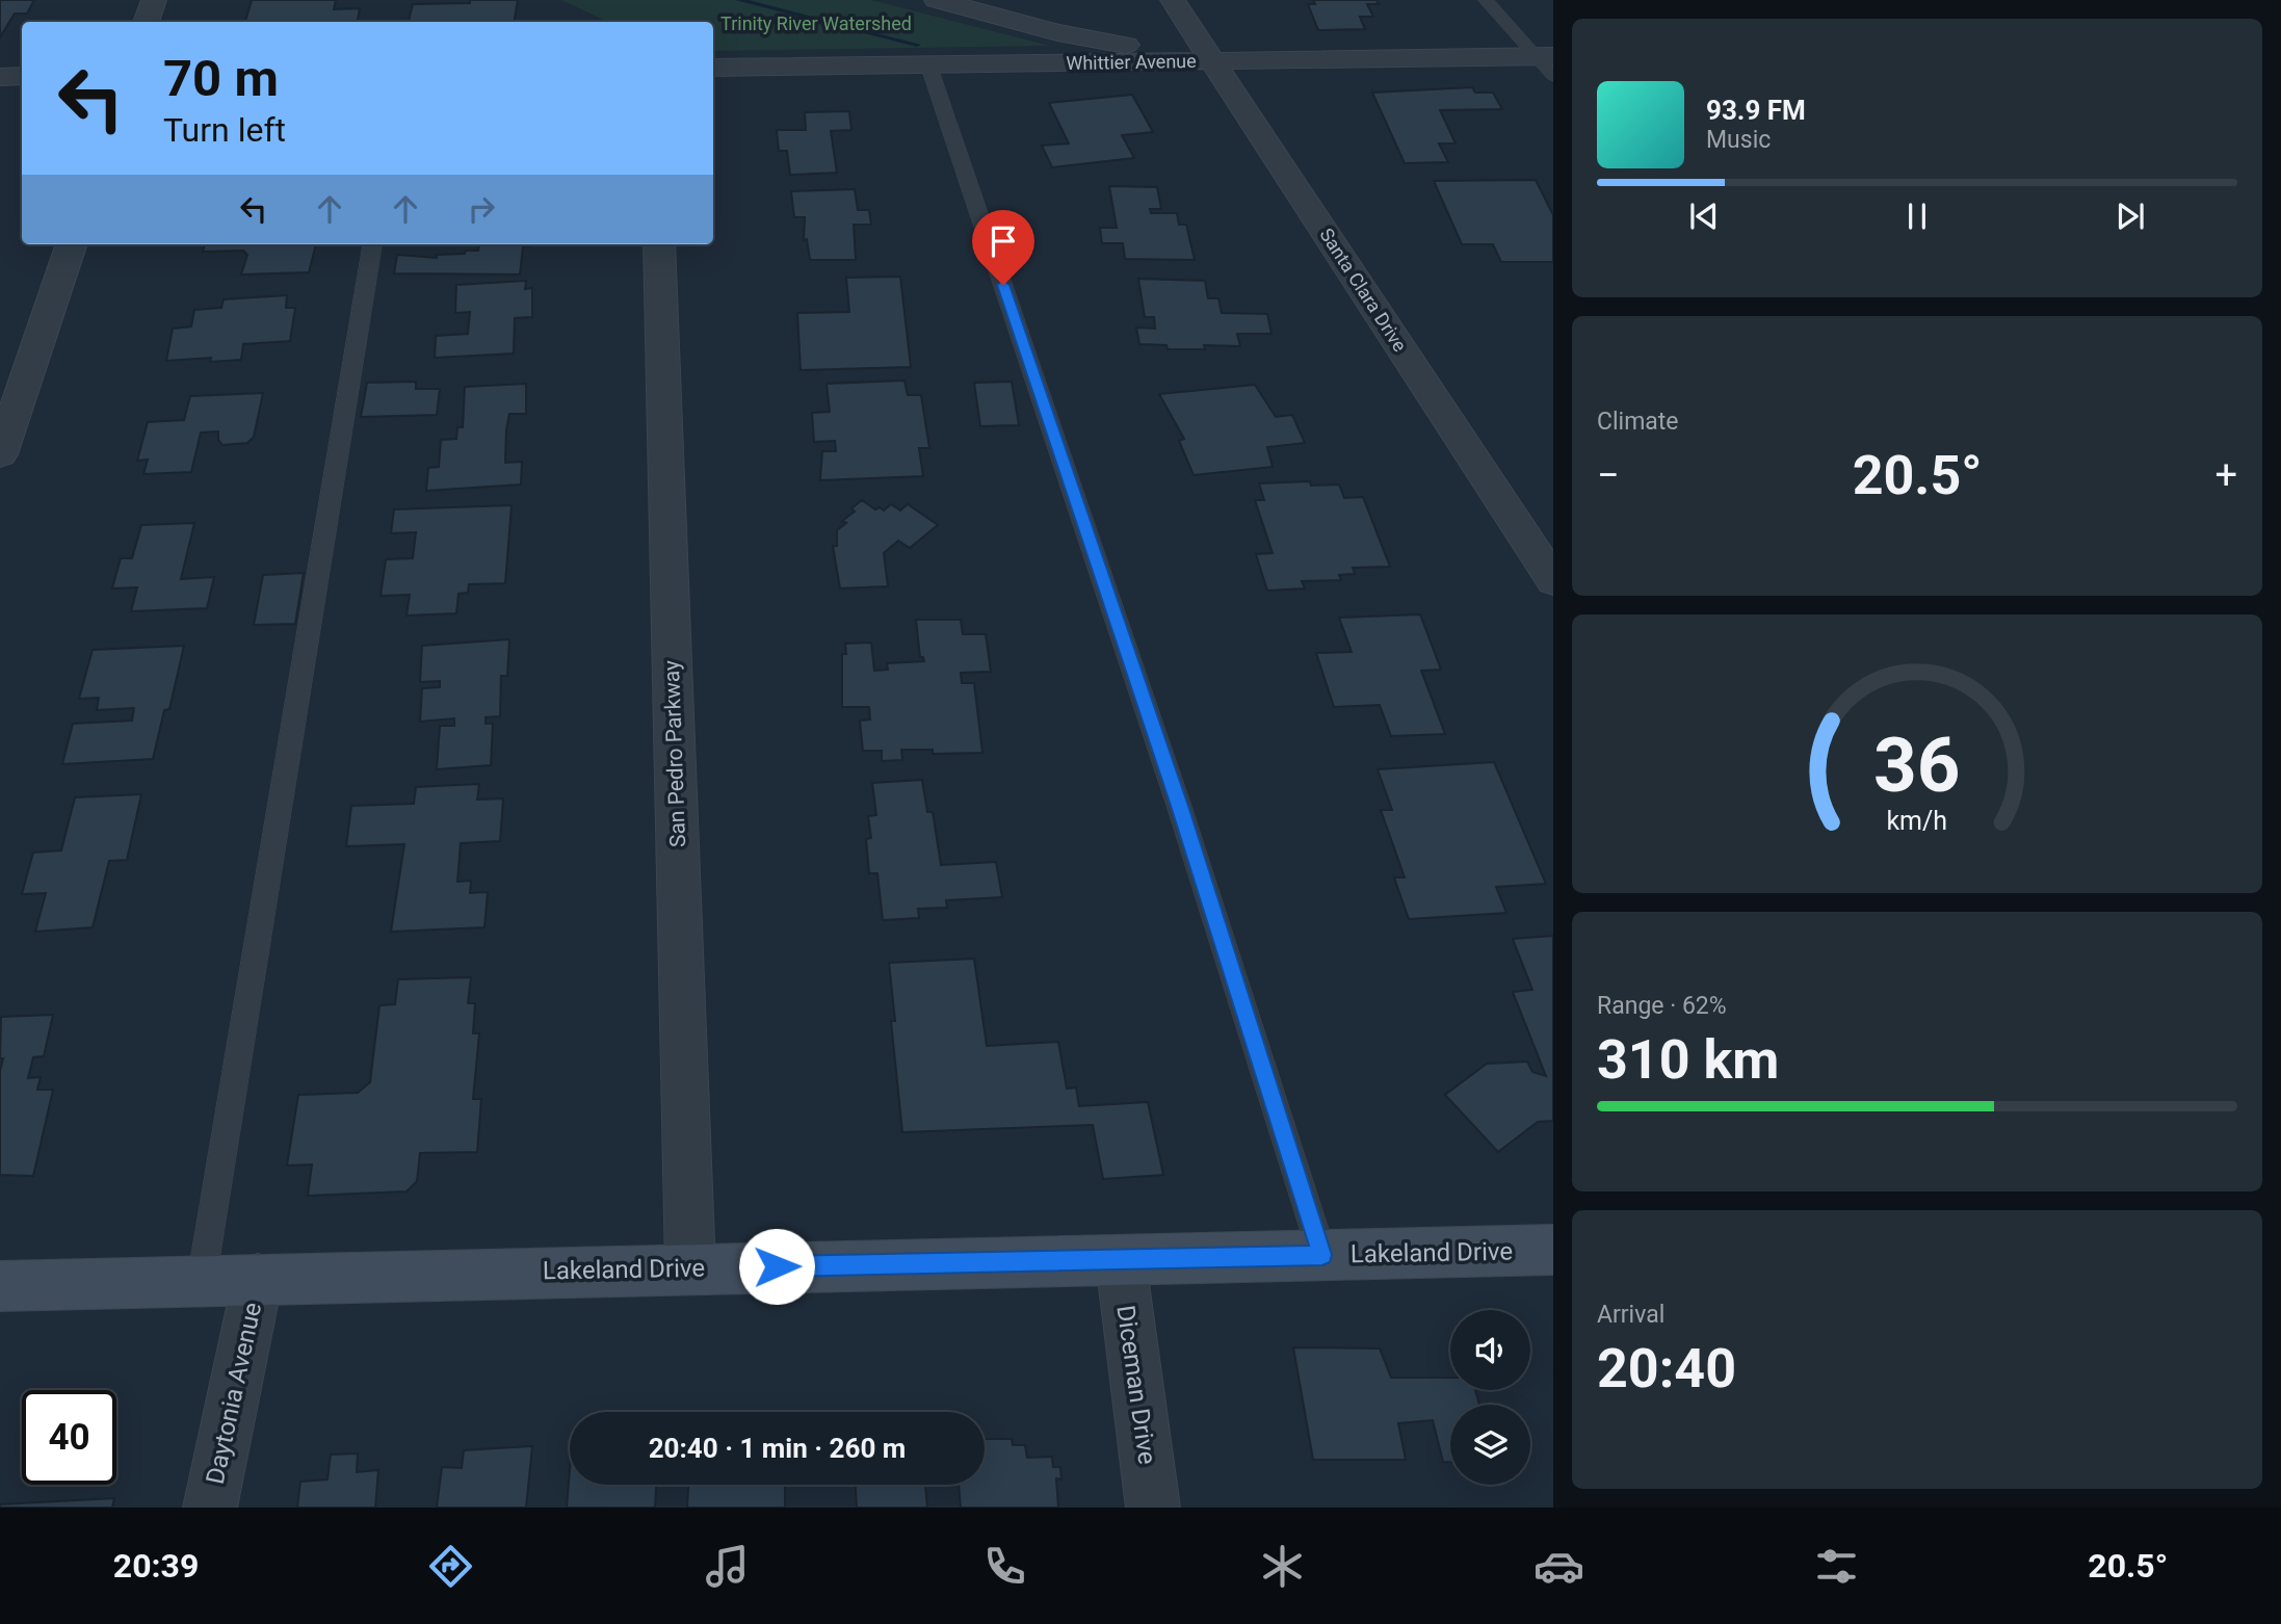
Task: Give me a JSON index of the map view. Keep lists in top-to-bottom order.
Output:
{
  "streets": {
    "street": [
      "Whittier Avenue",
      "Santa Clara Drive",
      "San Pedro Parkway",
      "Lakeland Drive",
      "Diceman Drive",
      "Daytonia Avenue"
    ]
  },
  "crossings": [
    ["Whittier Avenue", "Santa Clara Drive"],
    ["San Pedro Parkway", "Lakeland Drive"],
    ["Lakeland Drive", "Diceman Drive"],
    ["Lakeland Drive", "Daytonia Avenue"]
  ],
  "parks": ["Trinity River Watershed"],
  "page": {
    "turn": ["70 m", "Turn left"],
    "song": ["93.9 FM", "Music"],
    "tile": [
      "Climate",
      ["Range · 62%", "310 km"],
      ["Arrival", "20:40"]
    ],
    "heat": ["−", "20.5°", "+"],
    "limit": "40",
    "trip": "20:40 · 1 min · 260 m",
    "tabs": ["20:39", "20.5°"],
    "gauge": ["36", "km/h"]
  }
}
